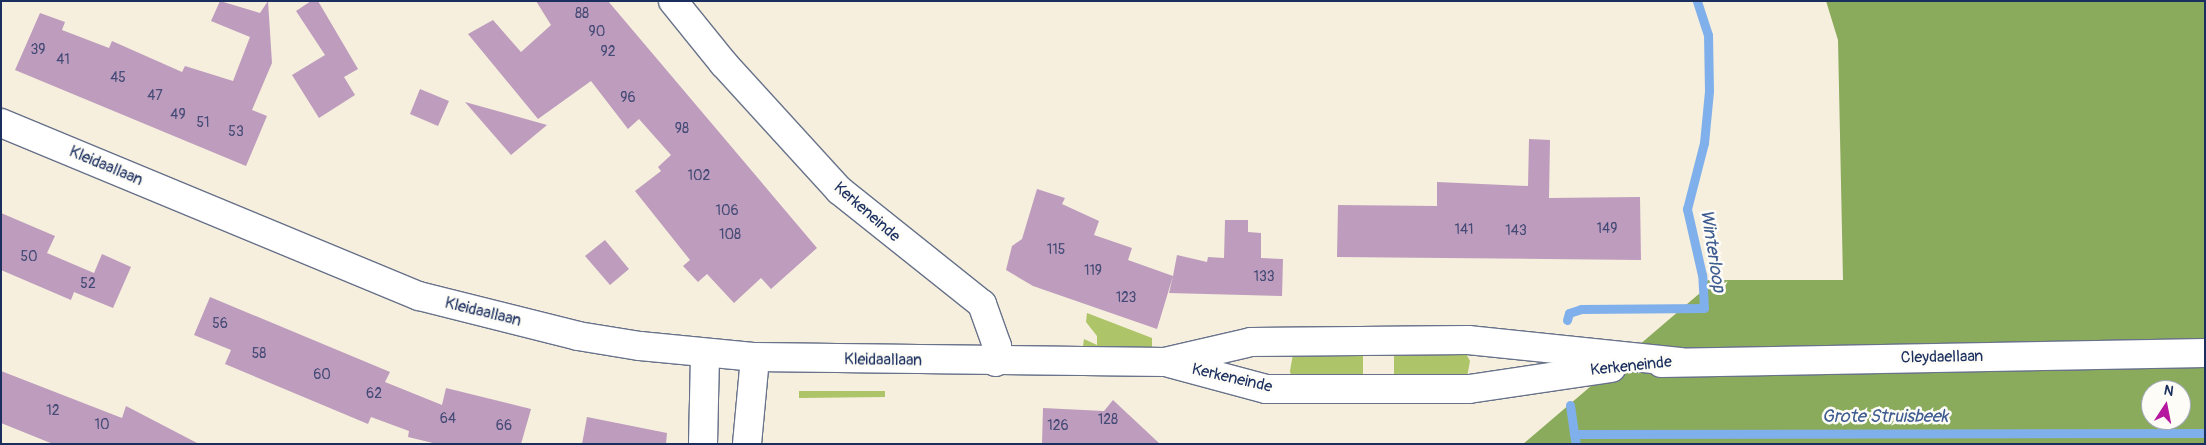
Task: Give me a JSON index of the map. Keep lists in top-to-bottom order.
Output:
{
  "streets": {
    "street": ["Kleidaallaan", "Kerkeneinde", "Cleydaellaan"]
  },
  "crossings": [
    ["Kleidaallaan", "Kerkeneinde"],
    ["Kerkeneinde", "Cleydaellaan"]
  ],
  "water": ["Winterloop", "Grote Struisbeek"],
  "house_numbers": [
    "88",
    "90",
    "39",
    "92",
    "41",
    "45",
    "47",
    "96",
    "49",
    "51",
    "98",
    "53",
    "102",
    "106",
    "149",
    "141",
    "143",
    "108",
    "115",
    "50",
    "119",
    "133",
    "52",
    "123",
    "56",
    "58",
    "60",
    "62",
    "12",
    "64",
    "128",
    "10",
    "66",
    "126"
  ],
  "north": "top"
}
